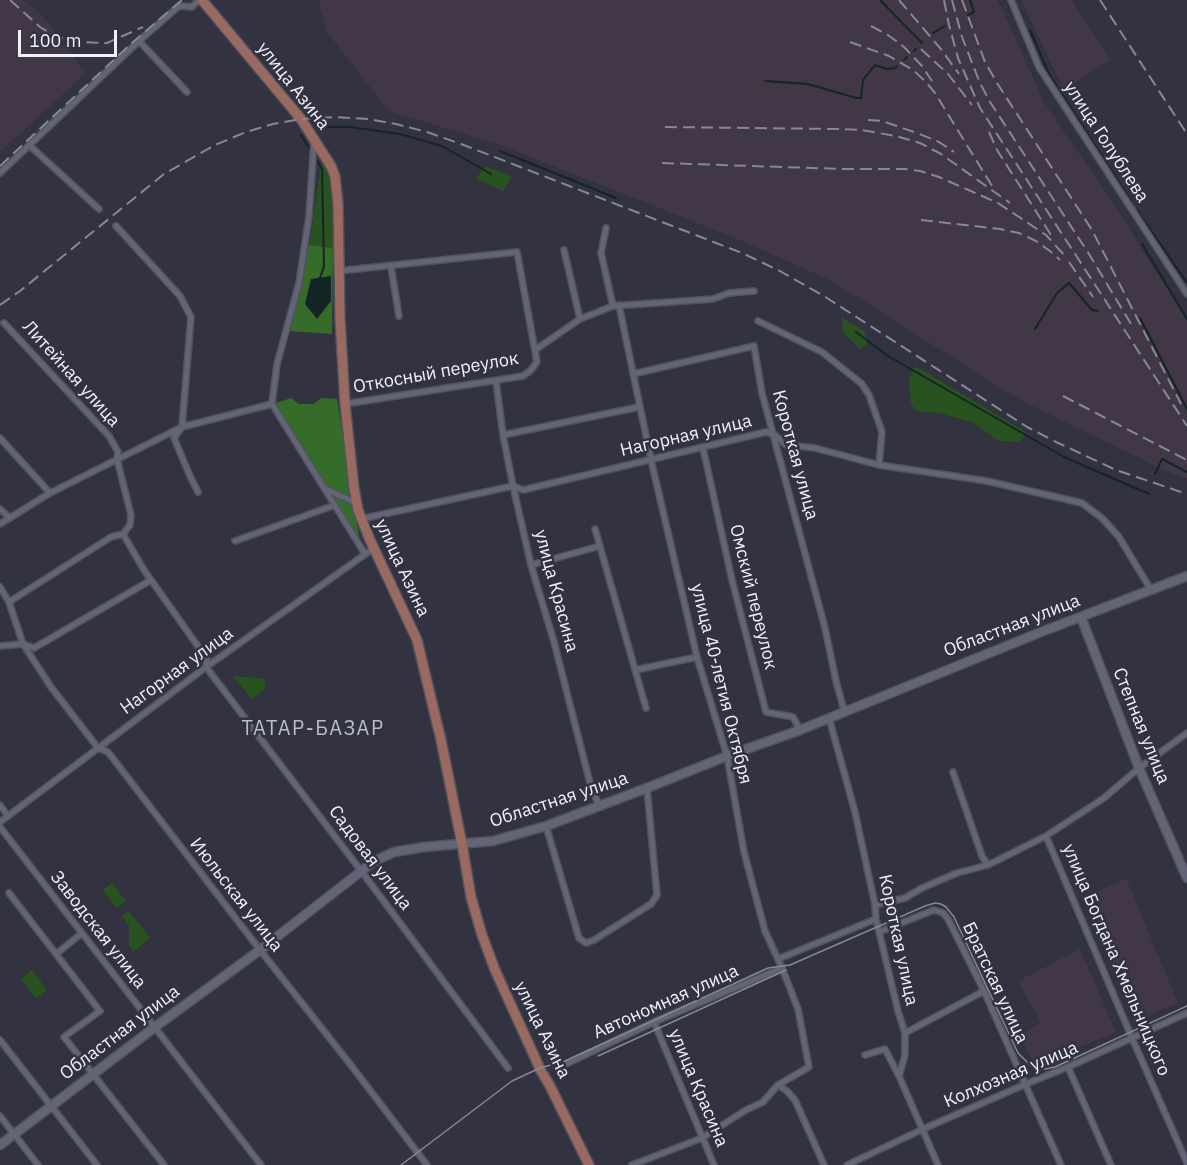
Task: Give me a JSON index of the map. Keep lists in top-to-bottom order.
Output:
{
  "streets": {
    "main road": ["улица Азина", "Областная улица", "Степная улица"],
    "street": [
      "улица Голублева",
      "Откосный переулок",
      "Литейная улица",
      "Нагорная улица",
      "Короткая улица",
      "улица Красина",
      "Омский переулок",
      "улица 40-летия Октября",
      "Садовая улица",
      "Июльская улица",
      "Заводская улица",
      "улица Богдана Хмельницкого",
      "Братская улица",
      "Автономная улица",
      "Колхозная улица"
    ]
  },
  "crossings": [
    ["улица Азина", "Откосный переулок"],
    ["улица Азина", "Нагорная улица"],
    ["улица Азина", "Областная улица"],
    ["Откосный переулок", "улица Красина"],
    ["Откосный переулок", "улица 40-летия Октября"],
    ["Нагорная улица", "Короткая улица"],
    ["Нагорная улица", "улица Красина"],
    ["Нагорная улица", "Омский переулок"],
    ["Нагорная улица", "Областная улица"],
    ["Нагорная улица", "улица 40-летия Октября"],
    ["Нагорная улица", "Садовая улица"],
    ["Нагорная улица", "Июльская улица"],
    ["Короткая улица", "Областная улица"],
    ["Короткая улица", "улица 40-летия Октября"],
    ["Короткая улица", "Братская улица"],
    ["улица Красина", "Областная улица"],
    ["улица Красина", "Автономная улица"],
    ["Омский переулок", "Областная улица"],
    ["Областная улица", "улица 40-летия Октября"],
    ["Областная улица", "Степная улица"],
    ["Областная улица", "Садовая улица"],
    ["Областная улица", "Июльская улица"],
    ["Областная улица", "Заводская улица"],
    ["улица 40-летия Октября", "Автономная улица"],
    ["улица Богдана Хмельницкого", "Колхозная улица"],
    ["Братская улица", "Колхозная улица"]
  ],
  "districts": ["ТАТАР-БАЗАР"],
  "scale_bar": "100 m"
}
